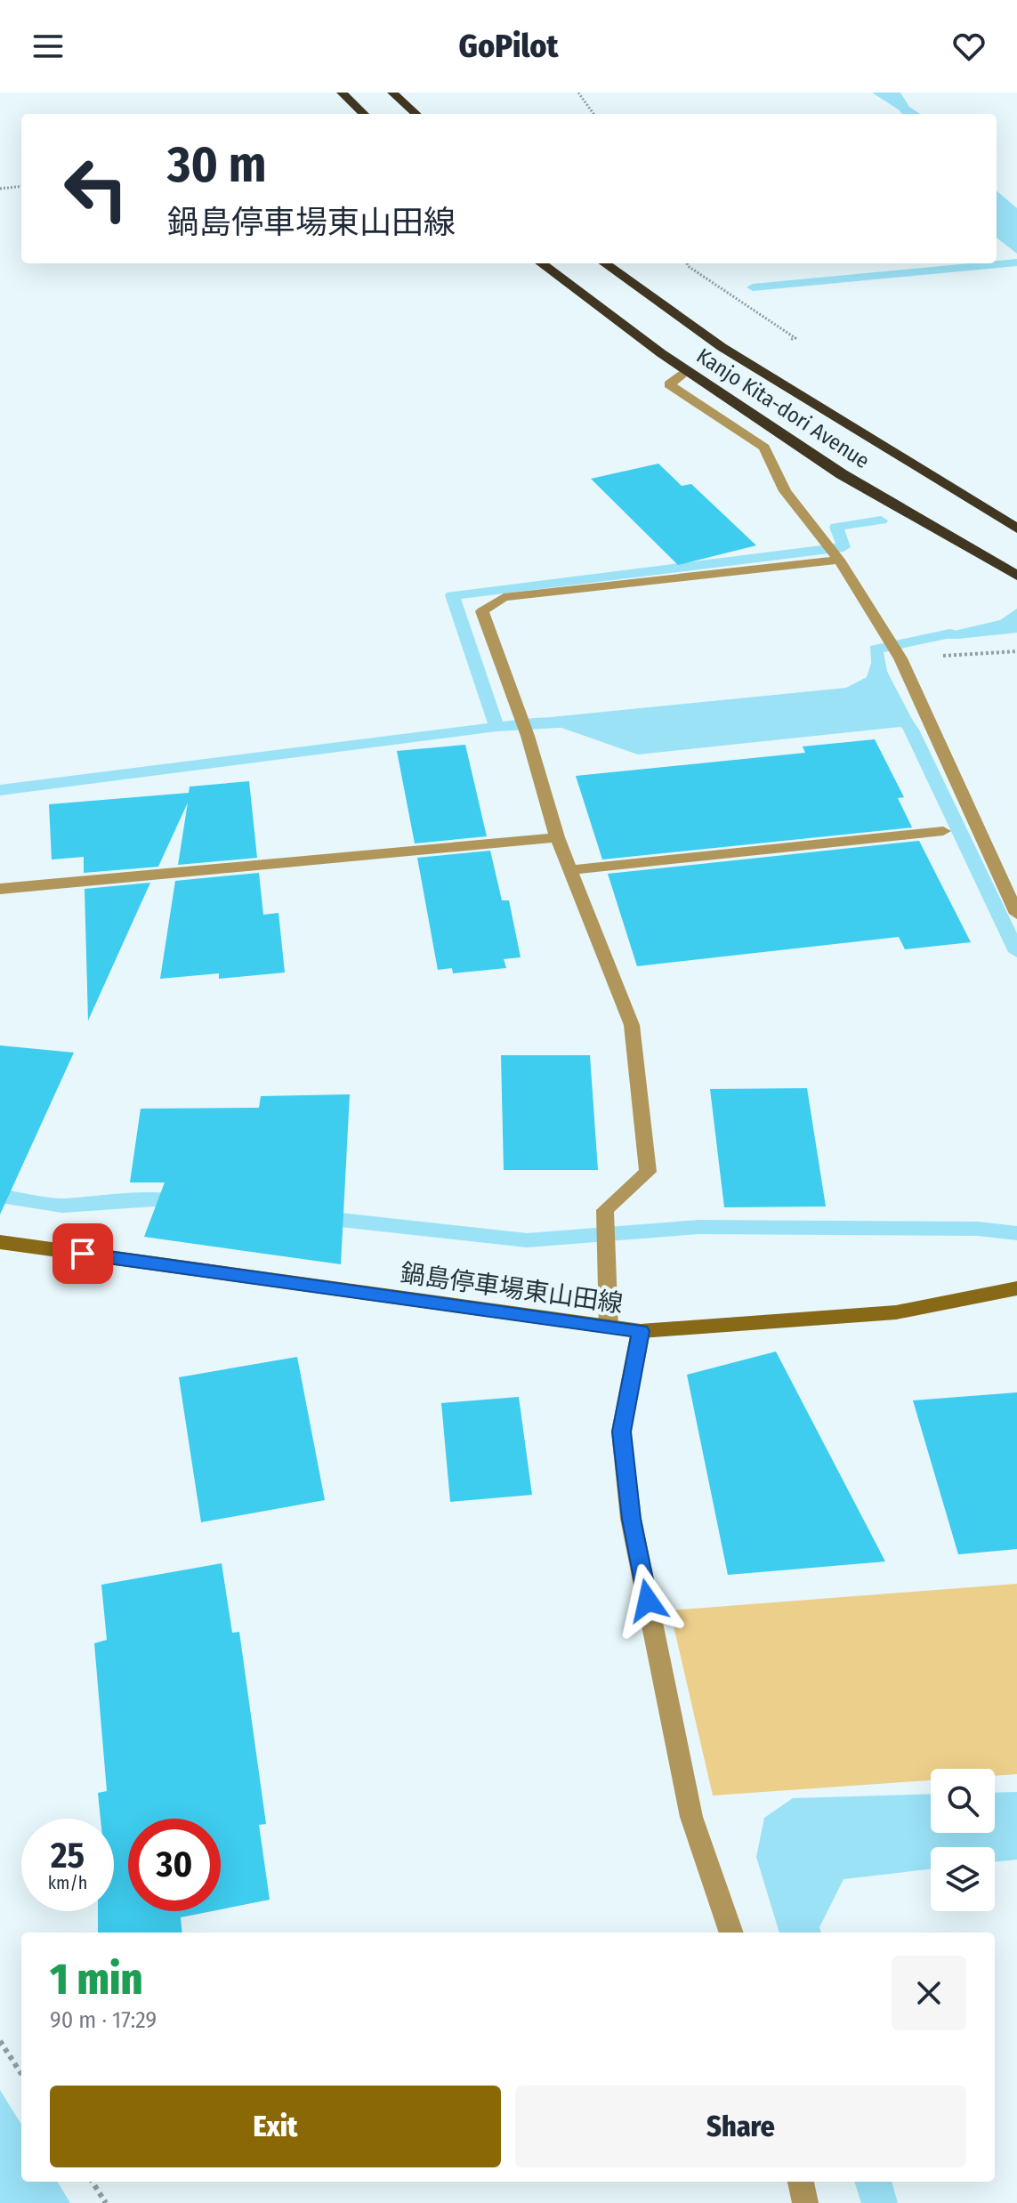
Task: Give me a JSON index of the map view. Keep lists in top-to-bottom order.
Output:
{
  "streets": {
    "highway": ["Kanjo Kita-dori Avenue"],
    "main road": ["鍋島停車場東山田線"]
  },
  "page": {
    "header": "GoPilot",
    "turn": ["30 m", "鍋島停車場東山田線"],
    "speed": "25 km/h",
    "limit": "30",
    "heading": ["1 min", "90 m · 17:29"],
    "buttons": ["Exit", "Share"]
  }
}
